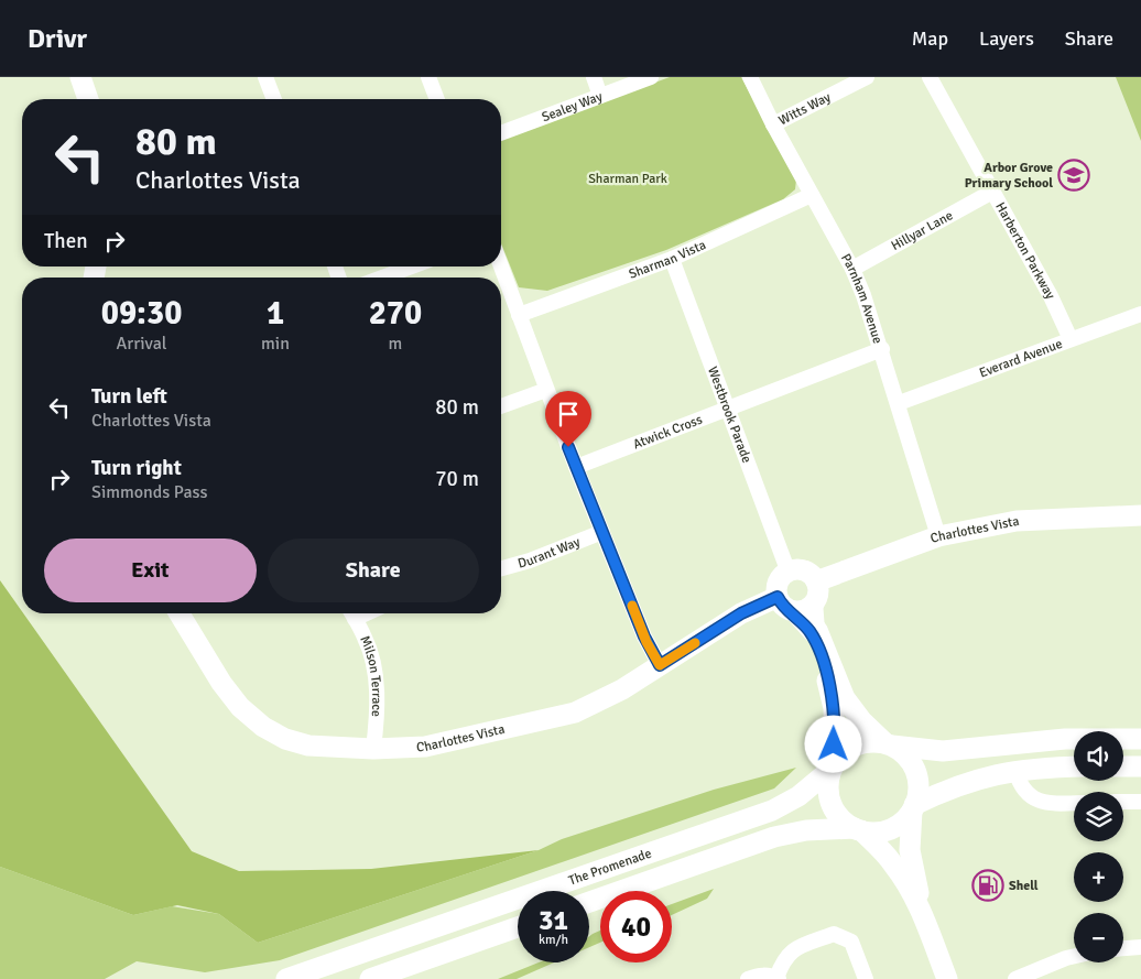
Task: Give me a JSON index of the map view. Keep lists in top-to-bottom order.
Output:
{
  "streets": {
    "main road": ["Charlottes Vista", "The Promenade"],
    "street": [
      "Sealey Way",
      "Witts Way",
      "Hillyar Lane",
      "Harberton Parkway",
      "Sharman Vista",
      "Parnham Avenue",
      "Everard Avenue",
      "Westbrook Parade",
      "Atwick Cross",
      "Durant Way",
      "Milson Terrace"
    ]
  },
  "crossings": [
    ["Witts Way", "Parnham Avenue"],
    ["Hillyar Lane", "Harberton Parkway"],
    ["Hillyar Lane", "Parnham Avenue"],
    ["Harberton Parkway", "Everard Avenue"],
    ["Sharman Vista", "Parnham Avenue"],
    ["Sharman Vista", "Westbrook Parade"],
    ["Parnham Avenue", "Everard Avenue"],
    ["Parnham Avenue", "Atwick Cross"],
    ["Parnham Avenue", "Charlottes Vista"],
    ["Westbrook Parade", "Atwick Cross"],
    ["Westbrook Parade", "Charlottes Vista"],
    ["Charlottes Vista", "Milson Terrace"]
  ],
  "parks": ["Sharman Park"],
  "places": {
    "school or university": ["Arbor Grove Primary School"],
    "fuel station": ["Shell"]
  },
  "page": {
    "header": "Drivr",
    "nav": ["Map", "Layers", "Share"],
    "turn": ["80 m", "Charlottes Vista"],
    "then": "Then",
    "eta": [
      "09:30",
      "Arrival",
      "1",
      "min",
      "270",
      "m"
    ],
    "list": [
      {
        "name": "Turn left",
        "note": "Charlottes Vista",
        "value": "80 m"
      },
      {
        "name": "Turn right",
        "note": "Simmonds Pass",
        "value": "70 m"
      }
    ],
    "buttons": ["Exit", "Share"],
    "map_buttons": ["+", "−"],
    "speed": "31 km/h",
    "limit": "40"
  }
}
